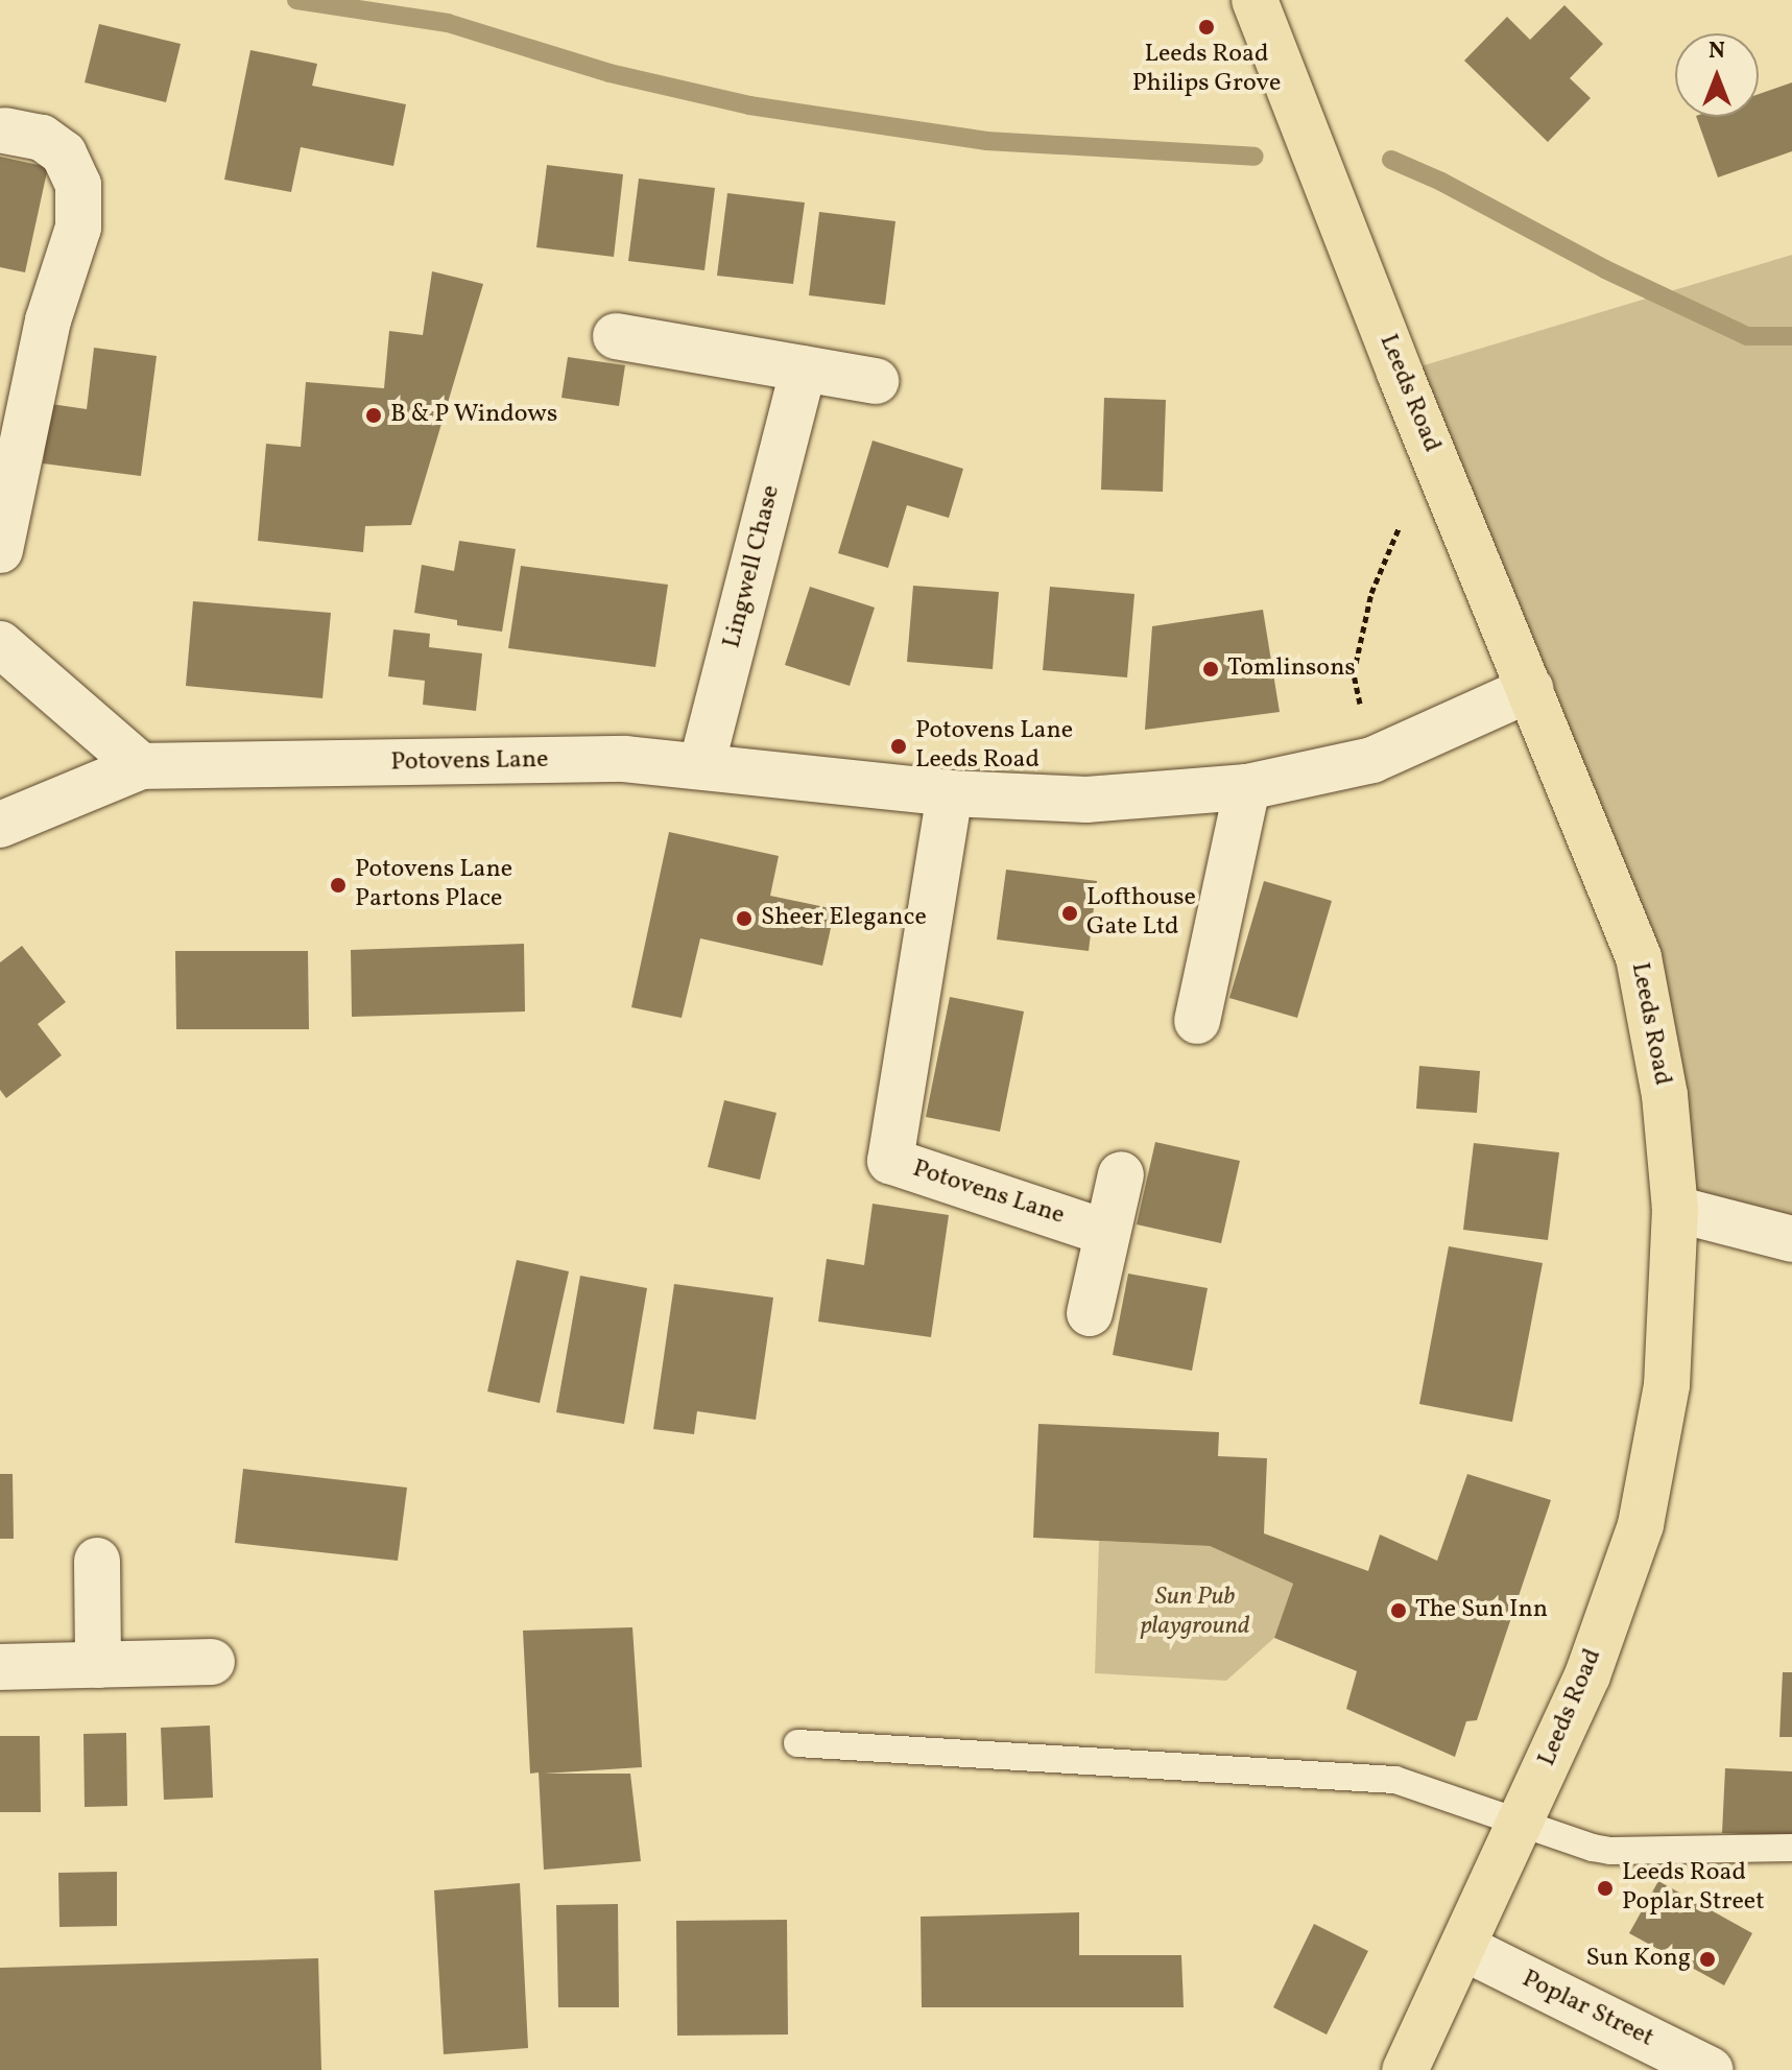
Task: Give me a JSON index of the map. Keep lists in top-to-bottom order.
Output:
{
  "streets": {
    "main road": ["Leeds Road"],
    "street": ["Lingwell Chase", "Potovens Lane", "Poplar Street"]
  },
  "crossings": [
    ["Leeds Road", "Potovens Lane"],
    ["Leeds Road", "Poplar Street"],
    ["Lingwell Chase", "Potovens Lane"]
  ],
  "parks": ["Sun Pub playground"],
  "places": [
    "Leeds Road Philips Grove",
    "B & P Windows",
    "Tomlinsons",
    "Potovens Lane Leeds Road",
    "Potovens Lane Partons Place",
    "Lofthouse Gate Ltd",
    "Sheer Elegance",
    "The Sun Inn",
    "Leeds Road Poplar Street",
    "Sun Kong"
  ],
  "north": "top"
}
